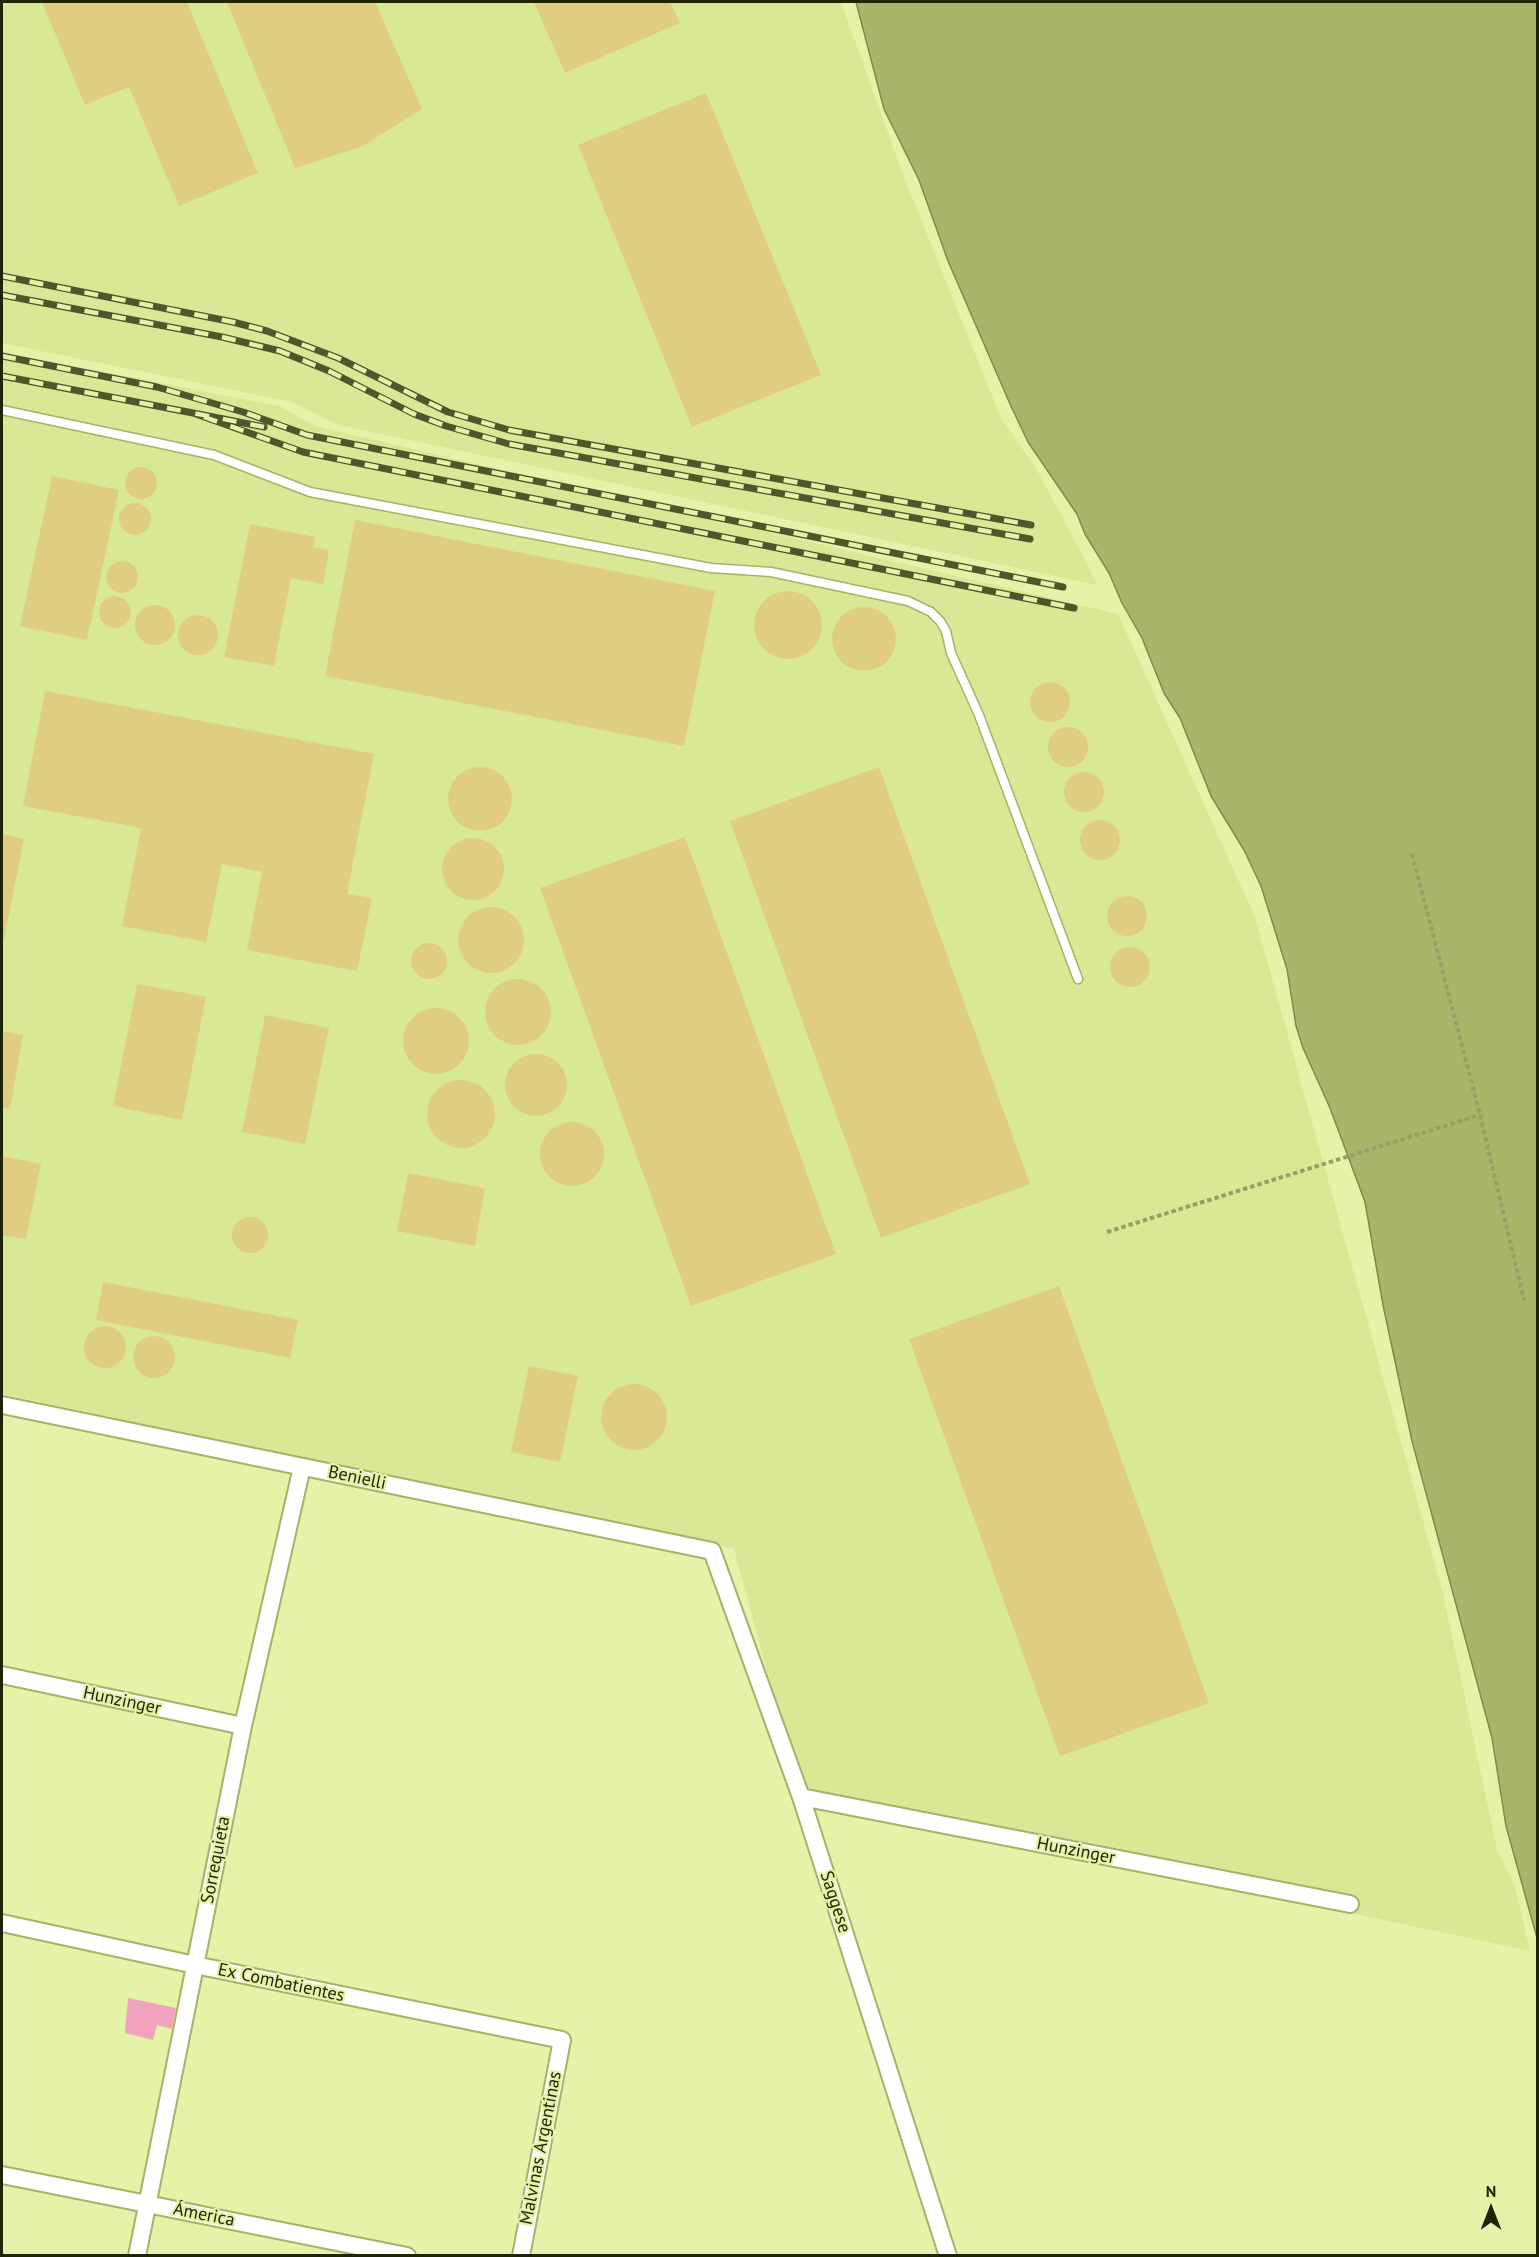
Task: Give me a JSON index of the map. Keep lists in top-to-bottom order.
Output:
{
  "streets": {
    "street": [
      "Benielli",
      "Hunzinger",
      "Sorrequieta",
      "Saggese",
      "Ex Combatientes",
      "Malvinas Argentinas",
      "Ámerica"
    ]
  },
  "crossings": [
    ["Benielli", "Sorrequieta"],
    ["Benielli", "Saggese"],
    ["Hunzinger", "Sorrequieta"],
    ["Hunzinger", "Saggese"],
    ["Sorrequieta", "Ex Combatientes"],
    ["Sorrequieta", "Ámerica"],
    ["Ex Combatientes", "Malvinas Argentinas"]
  ],
  "north": "top"
}
